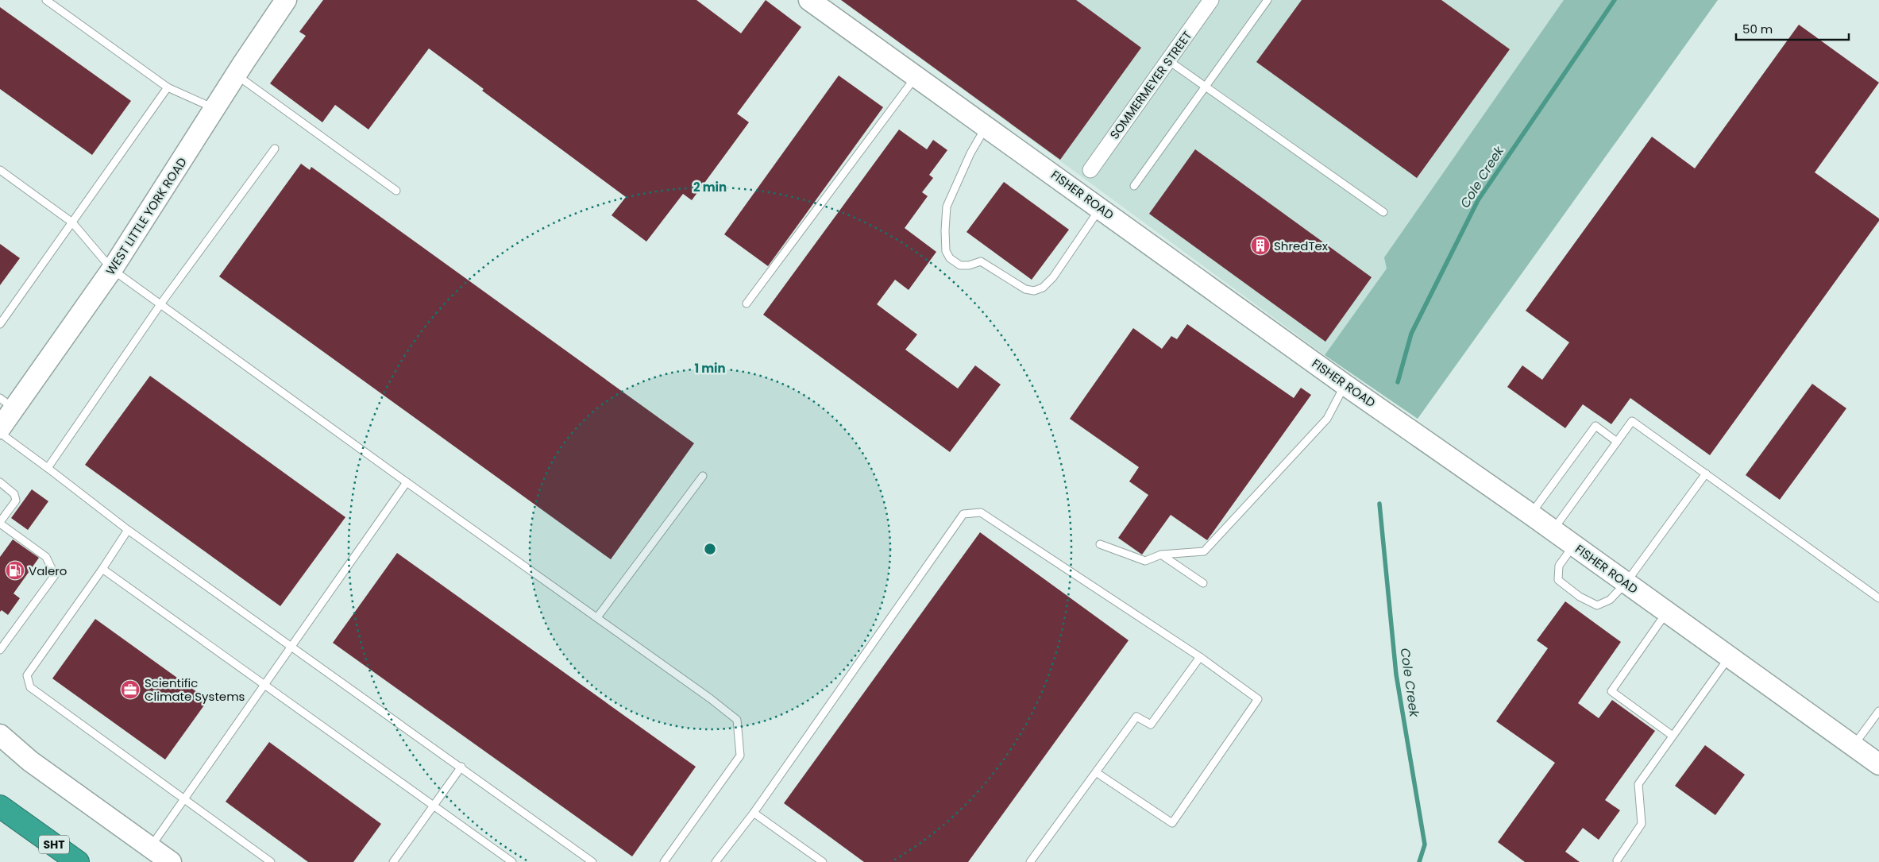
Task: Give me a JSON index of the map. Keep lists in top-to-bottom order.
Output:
{
  "streets": {
    "highway": ["SHT"],
    "street": ["SOMMERMEYER STREET", "FISHER ROAD", "WEST LITTLE YORK ROAD"]
  },
  "water": ["Cole Creek"],
  "places": {
    "building": ["ShredTex"],
    "fuel station": ["Valero"],
    "office": ["Scientific Climate Systems"]
  },
  "scale_bar": "50 m",
  "rings": ["2 min", "1 min"]
}
